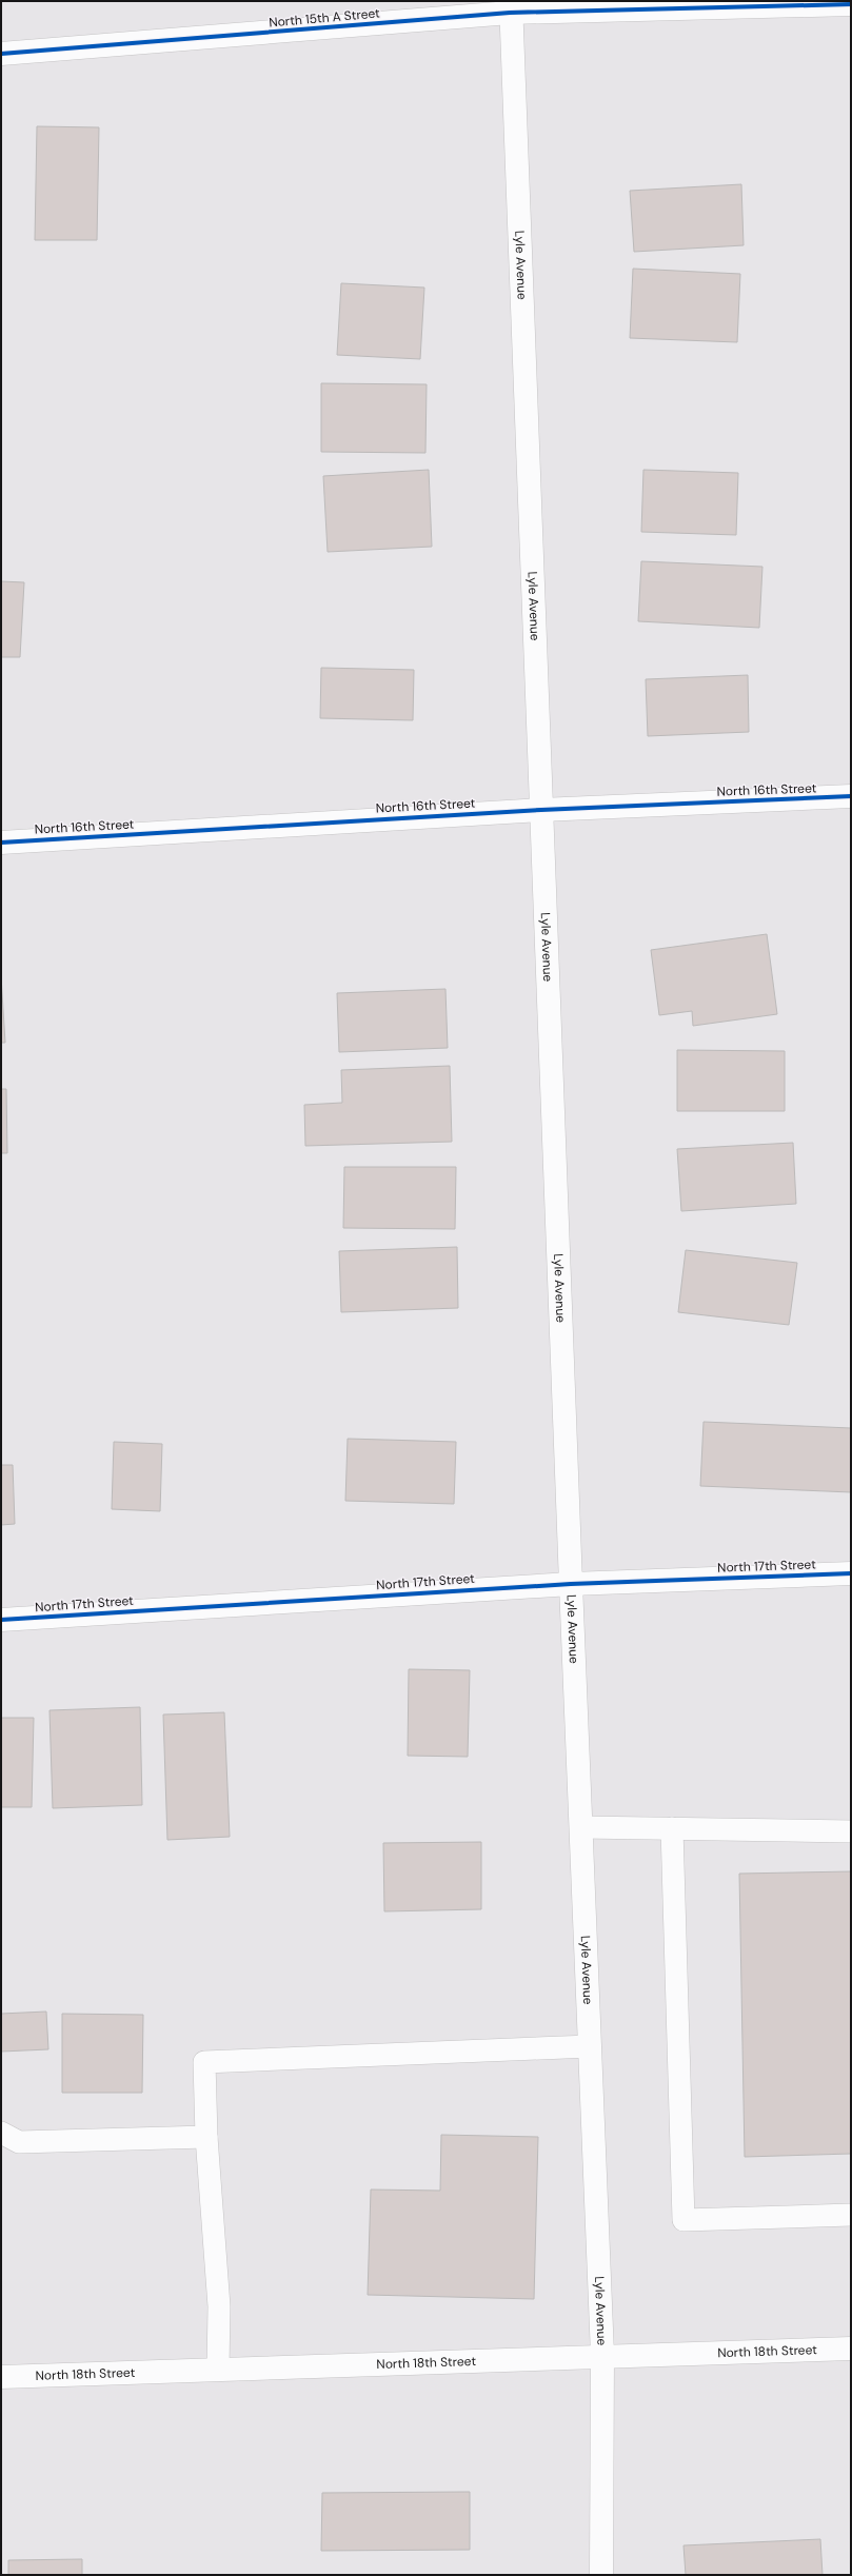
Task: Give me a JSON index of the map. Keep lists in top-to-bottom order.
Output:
{
  "streets": {
    "main road": [
      "North 15th A Street",
      "Lyle Avenue",
      "North 16th Street",
      "North 17th Street",
      "North 18th Street"
    ]
  },
  "crossings": [
    ["North 15th A Street", "Lyle Avenue"],
    ["Lyle Avenue", "North 16th Street"],
    ["Lyle Avenue", "North 17th Street"],
    ["Lyle Avenue", "North 18th Street"]
  ]
}
